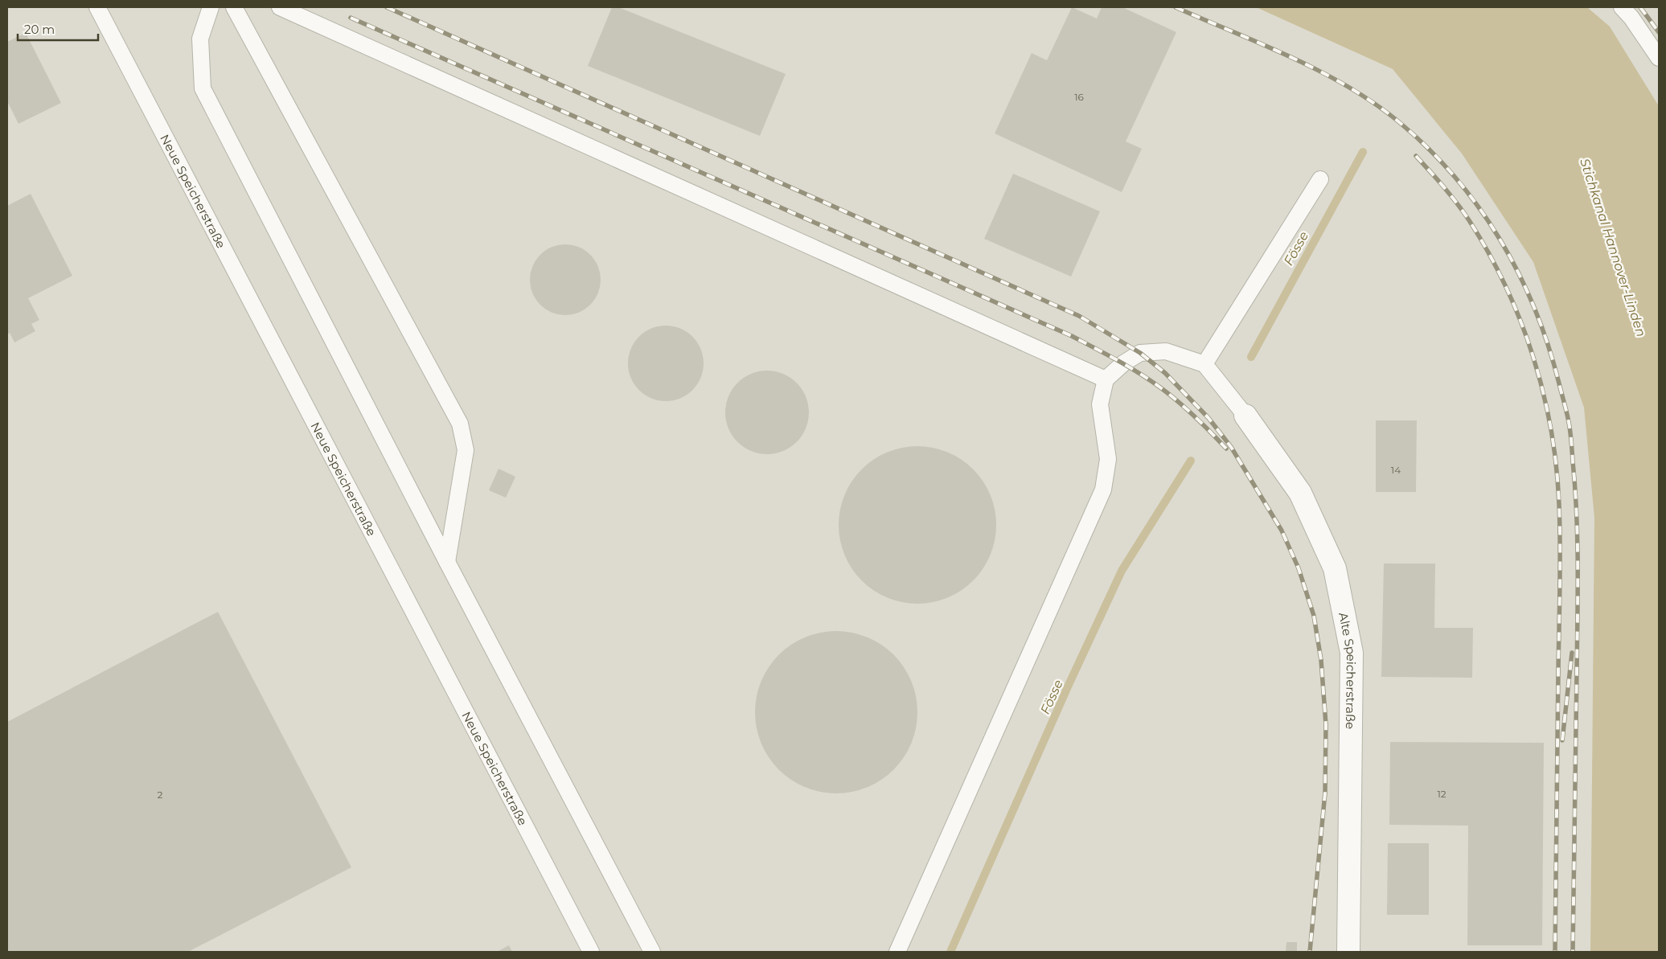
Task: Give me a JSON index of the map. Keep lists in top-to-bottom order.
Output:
{
  "streets": {
    "street": ["Alte Speicherstraße"],
    "lane": ["Neue Speicherstraße"]
  },
  "water": ["Stichkanal Hannover-Linden", "Fösse"],
  "house_numbers": [
    "16",
    "14",
    "12",
    "2"
  ],
  "scale_bar": "20 m"
}
